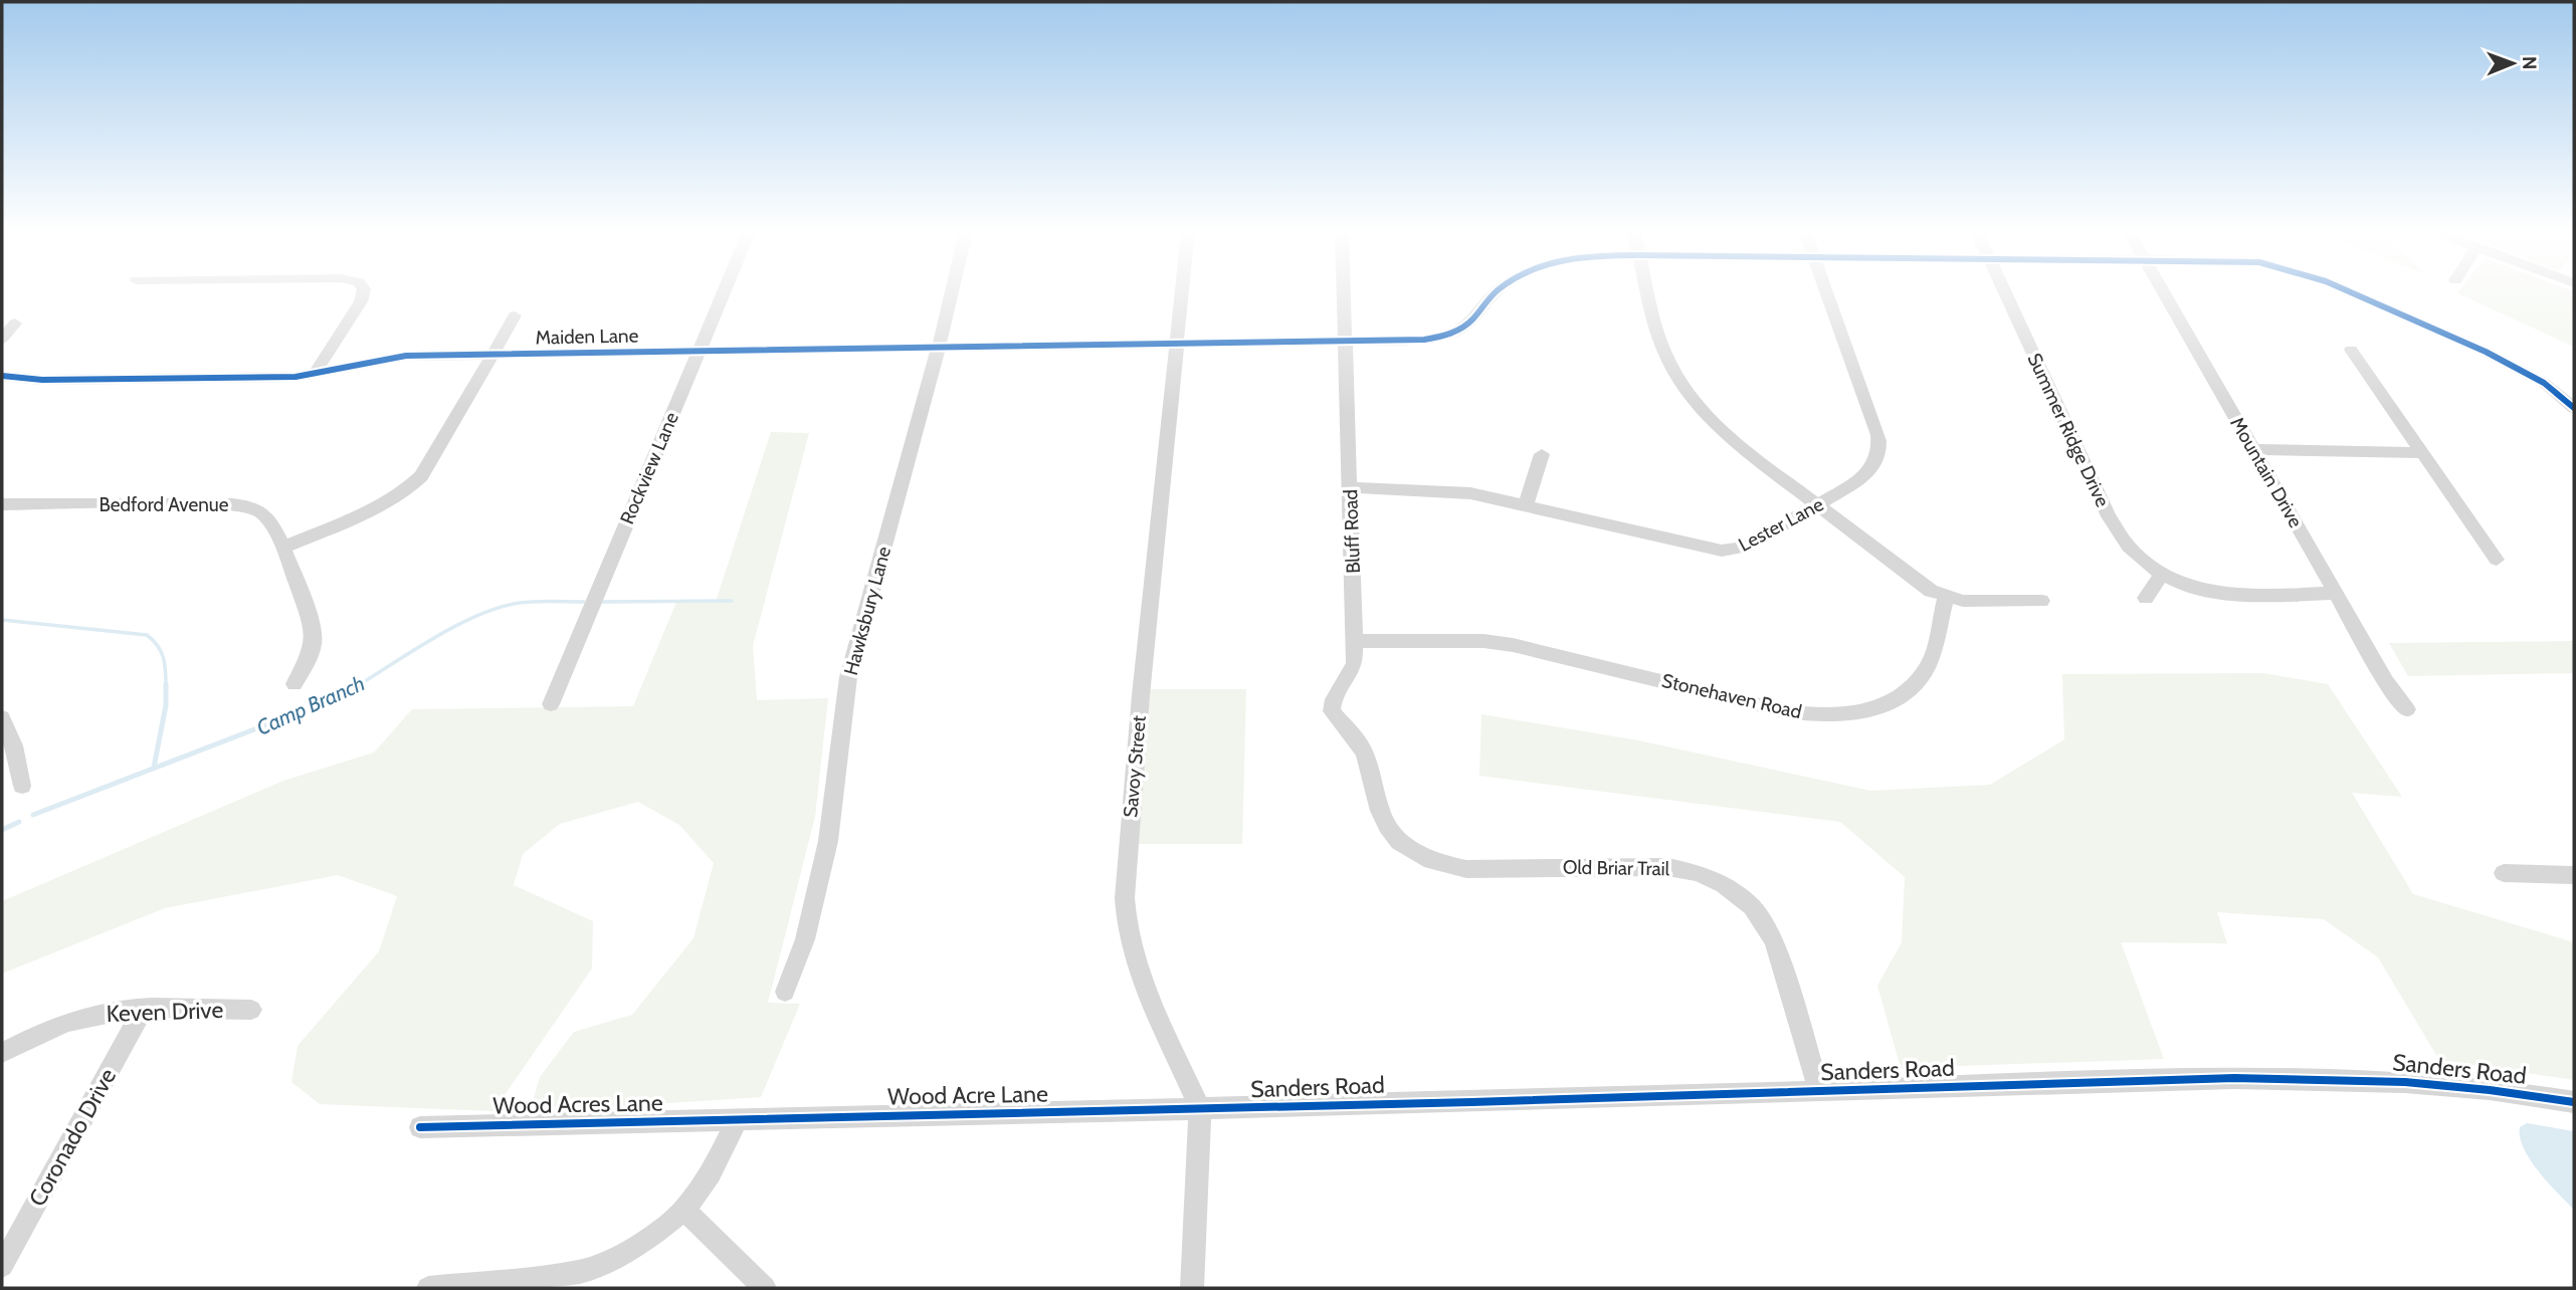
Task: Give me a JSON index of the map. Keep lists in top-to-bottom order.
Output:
{
  "streets": {
    "street": [
      "Maiden Lane",
      "Summer Ridge Drive",
      "Rockview Lane",
      "Mountain Drive",
      "Bedford Avenue",
      "Lester Lane",
      "Bluff Road",
      "Hawksbury Lane",
      "Stonehaven Road",
      "Savoy Street",
      "Old Briar Trail",
      "Keven Drive",
      "Sanders Road",
      "Wood Acre Lane",
      "Wood Acres Lane",
      "Coronado Drive"
    ]
  },
  "crossings": [
    ["Maiden Lane", "Rockview Lane"],
    ["Maiden Lane", "Bluff Road"],
    ["Maiden Lane", "Hawksbury Lane"],
    ["Maiden Lane", "Savoy Street"],
    ["Summer Ridge Drive", "Mountain Drive"],
    ["Lester Lane", "Bluff Road"],
    ["Bluff Road", "Stonehaven Road"],
    ["Bluff Road", "Old Briar Trail"],
    ["Savoy Street", "Sanders Road"],
    ["Savoy Street", "Wood Acre Lane"],
    ["Old Briar Trail", "Sanders Road"],
    ["Keven Drive", "Coronado Drive"],
    ["Sanders Road", "Wood Acre Lane"],
    ["Wood Acre Lane", "Wood Acres Lane"]
  ],
  "water": ["Camp Branch"],
  "north": "right"
}
